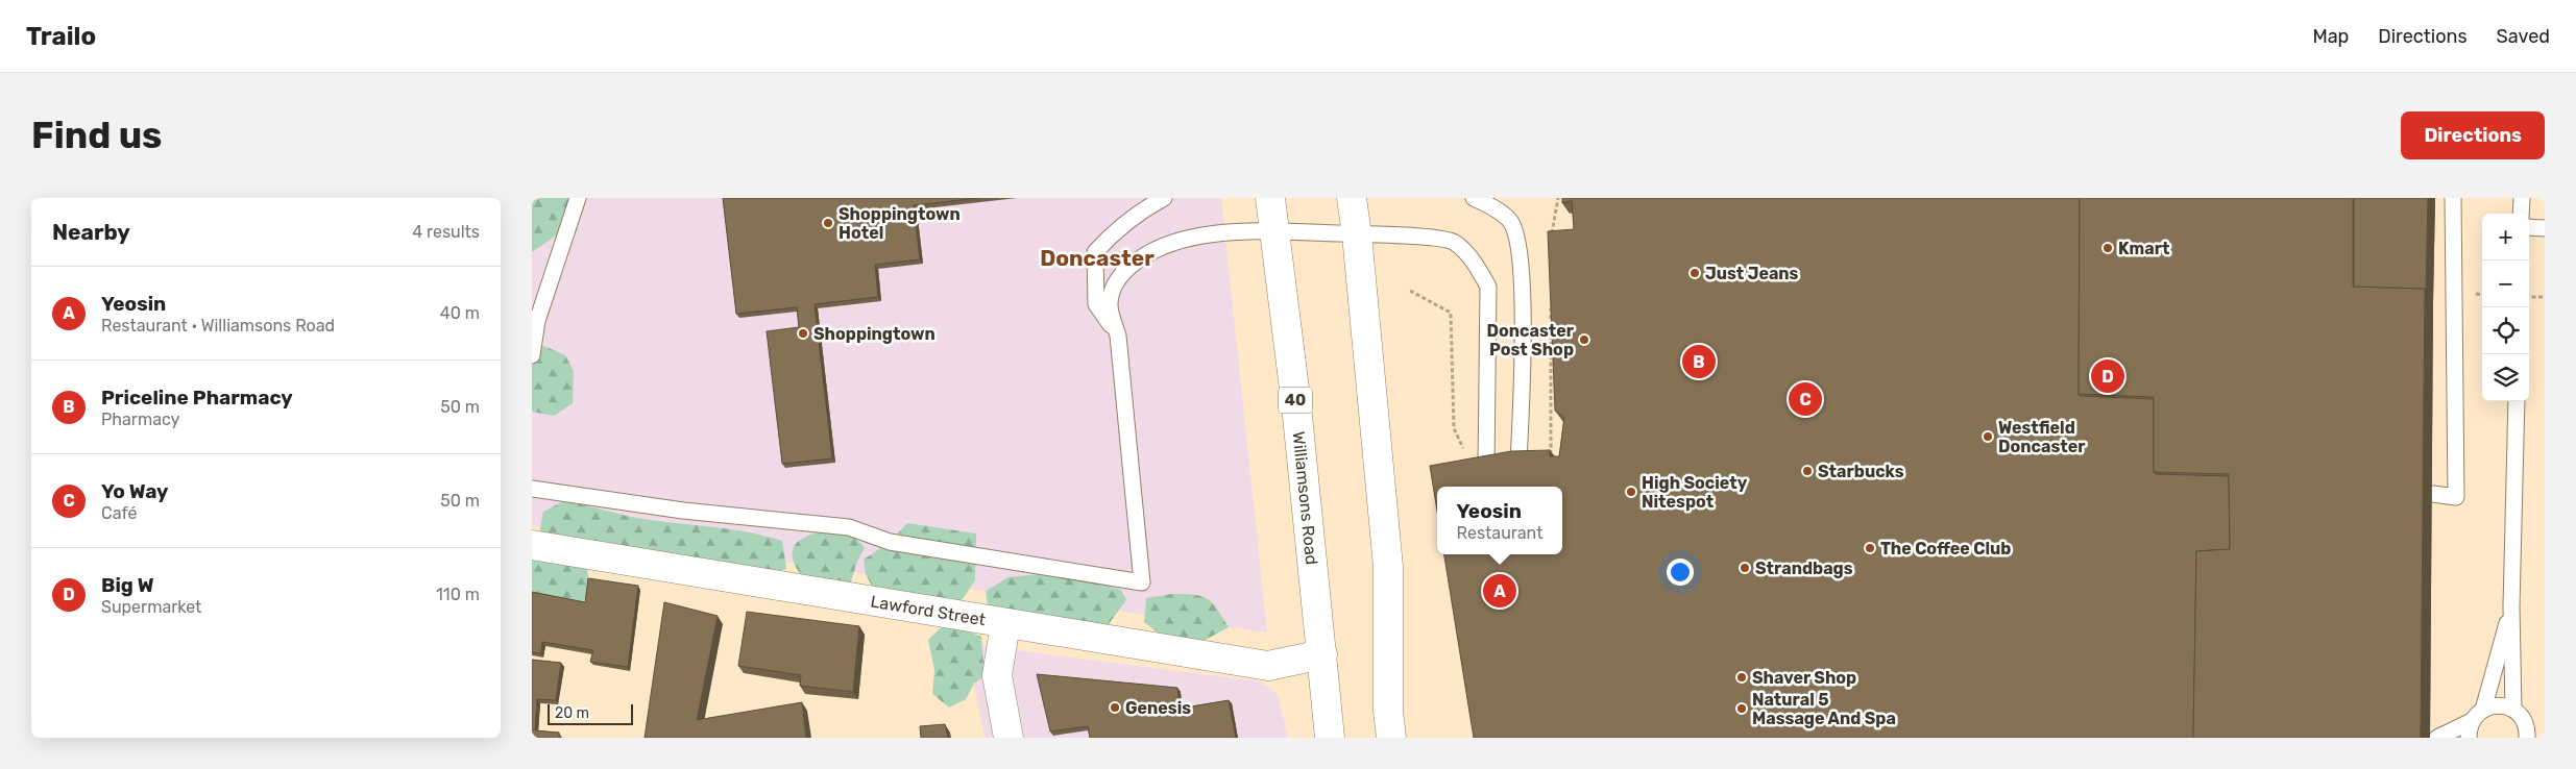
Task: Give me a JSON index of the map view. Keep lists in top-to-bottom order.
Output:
{
  "streets": {
    "main road": ["40", "Williamsons Road", "Lawford Street"]
  },
  "crossings": [
    ["Williamsons Road", "Lawford Street"]
  ],
  "districts": ["Doncaster"],
  "places": [
    "Shoppingtown Hotel",
    "Kmart",
    "Just Jeans",
    "Shoppingtown",
    "Doncaster Post Shop",
    "Westfield Doncaster",
    "Starbucks",
    "High Society Nitespot",
    "The Coffee Club",
    "Strandbags",
    "Shaver Shop",
    "Genesis",
    "Natural 5 Massage And Spa"
  ],
  "scale_bar": "20 m",
  "page": {
    "header": "Trailo",
    "nav": ["Map", "Directions", "Saved"],
    "buttons": "Directions",
    "title": "Find us",
    "heading": ["Nearby", "4 results"],
    "map_buttons": ["+", "−"],
    "list": [
      {
        "mark": "A",
        "name": "Yeosin",
        "note": "Restaurant · Williamsons Road",
        "value": "40 m"
      },
      {
        "mark": "B",
        "name": "Priceline Pharmacy",
        "note": "Pharmacy",
        "value": "50 m"
      },
      {
        "mark": "C",
        "name": "Yo Way",
        "note": "Café",
        "value": "50 m"
      },
      {
        "mark": "D",
        "name": "Big W",
        "note": "Supermarket",
        "value": "110 m"
      }
    ],
    "pins": [
      "B",
      "D",
      "C",
      "A"
    ],
    "popup": ["Yeosin", "Restaurant"],
    "scale": "20 m"
  }
}
